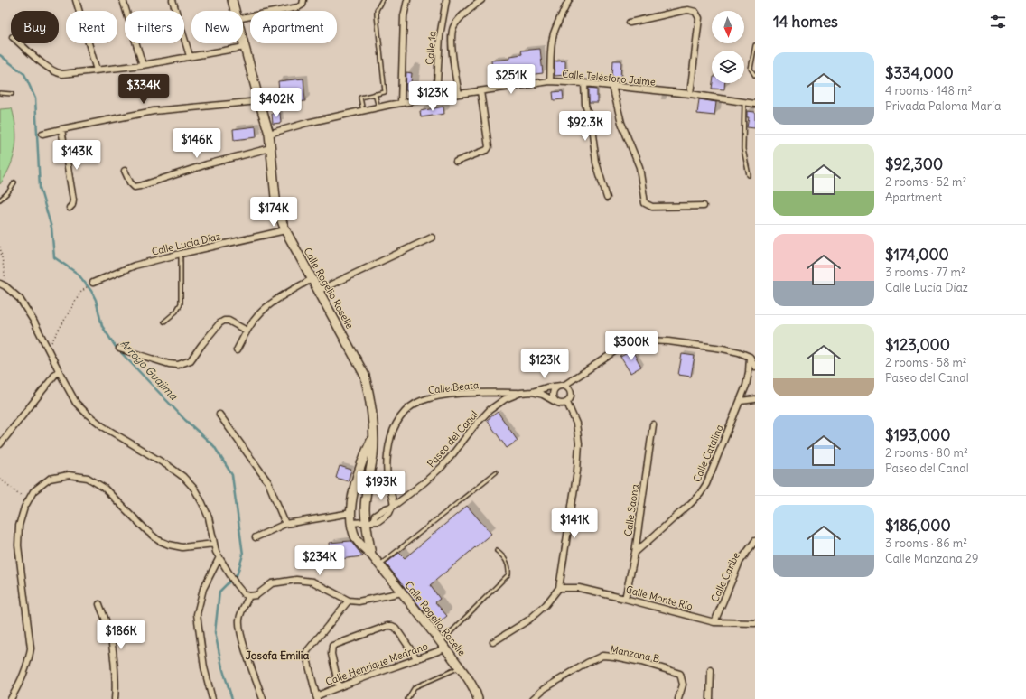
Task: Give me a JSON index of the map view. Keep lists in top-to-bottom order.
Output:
{
  "streets": {
    "street": [
      "Calle 1a",
      "Calle Telésforo Jaime",
      "Calle Lucía Díaz",
      "Calle Rogelio Roselle",
      "Calle Beata",
      "Paseo del Canal",
      "Calle Catalina",
      "Calle Saona",
      "Calle Caribe",
      "Calle Monte Río",
      "Manzana B",
      "Calle Henrique Medrano"
    ]
  },
  "crossings": [
    ["Calle 1a", "Calle Telésforo Jaime"],
    ["Calle Telésforo Jaime", "Calle Rogelio Roselle"],
    ["Calle Lucía Díaz", "Calle Rogelio Roselle"],
    ["Calle Rogelio Roselle", "Paseo del Canal"],
    ["Calle Rogelio Roselle", "Calle Henrique Medrano"],
    ["Calle Beata", "Paseo del Canal"],
    ["Paseo del Canal", "Calle Catalina"],
    ["Calle Catalina", "Calle Saona"],
    ["Calle Saona", "Calle Monte Río"],
    ["Calle Caribe", "Calle Monte Río"]
  ],
  "districts": ["Josefa Emilia"],
  "water": ["Arroyo Guajima"],
  "north": "bottom",
  "page": {
    "heading": "14 homes",
    "chip": [
      "Buy",
      "Rent",
      "Filters",
      "New",
      "Apartment"
    ],
    "list": [
      {
        "name": "$334,000",
        "note": "4 rooms · 148 m² · Privada Paloma María"
      },
      {
        "name": "$92,300",
        "note": "2 rooms · 52 m² · Apartment"
      },
      {
        "name": "$174,000",
        "note": "3 rooms · 77 m² · Calle Lucía Díaz"
      },
      {
        "name": "$123,000",
        "note": "2 rooms · 58 m² · Paseo del Canal"
      },
      {
        "name": "$193,000",
        "note": "2 rooms · 80 m² · Paseo del Canal"
      },
      {
        "name": "$186,000",
        "note": "3 rooms · 86 m² · Calle Manzana 29"
      }
    ],
    "price": [
      "$251K",
      "$334K",
      "$123K",
      "$402K",
      "$92.3K",
      "$146K",
      "$143K",
      "$174K",
      "$300K",
      "$123K",
      "$193K",
      "$141K",
      "$234K",
      "$186K"
    ]
  }
}
